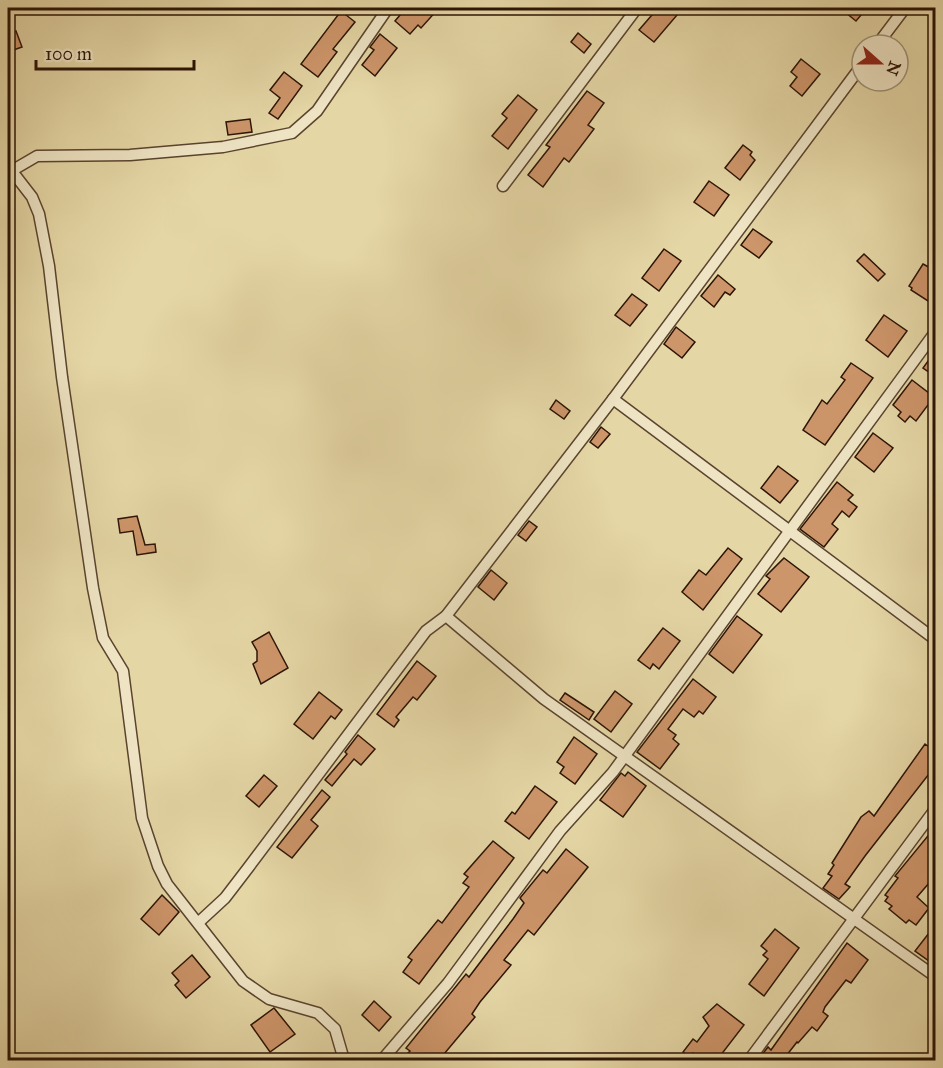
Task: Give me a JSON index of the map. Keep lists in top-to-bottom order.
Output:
{
  "scale_bar": "100 m",
  "north": "right"
}
